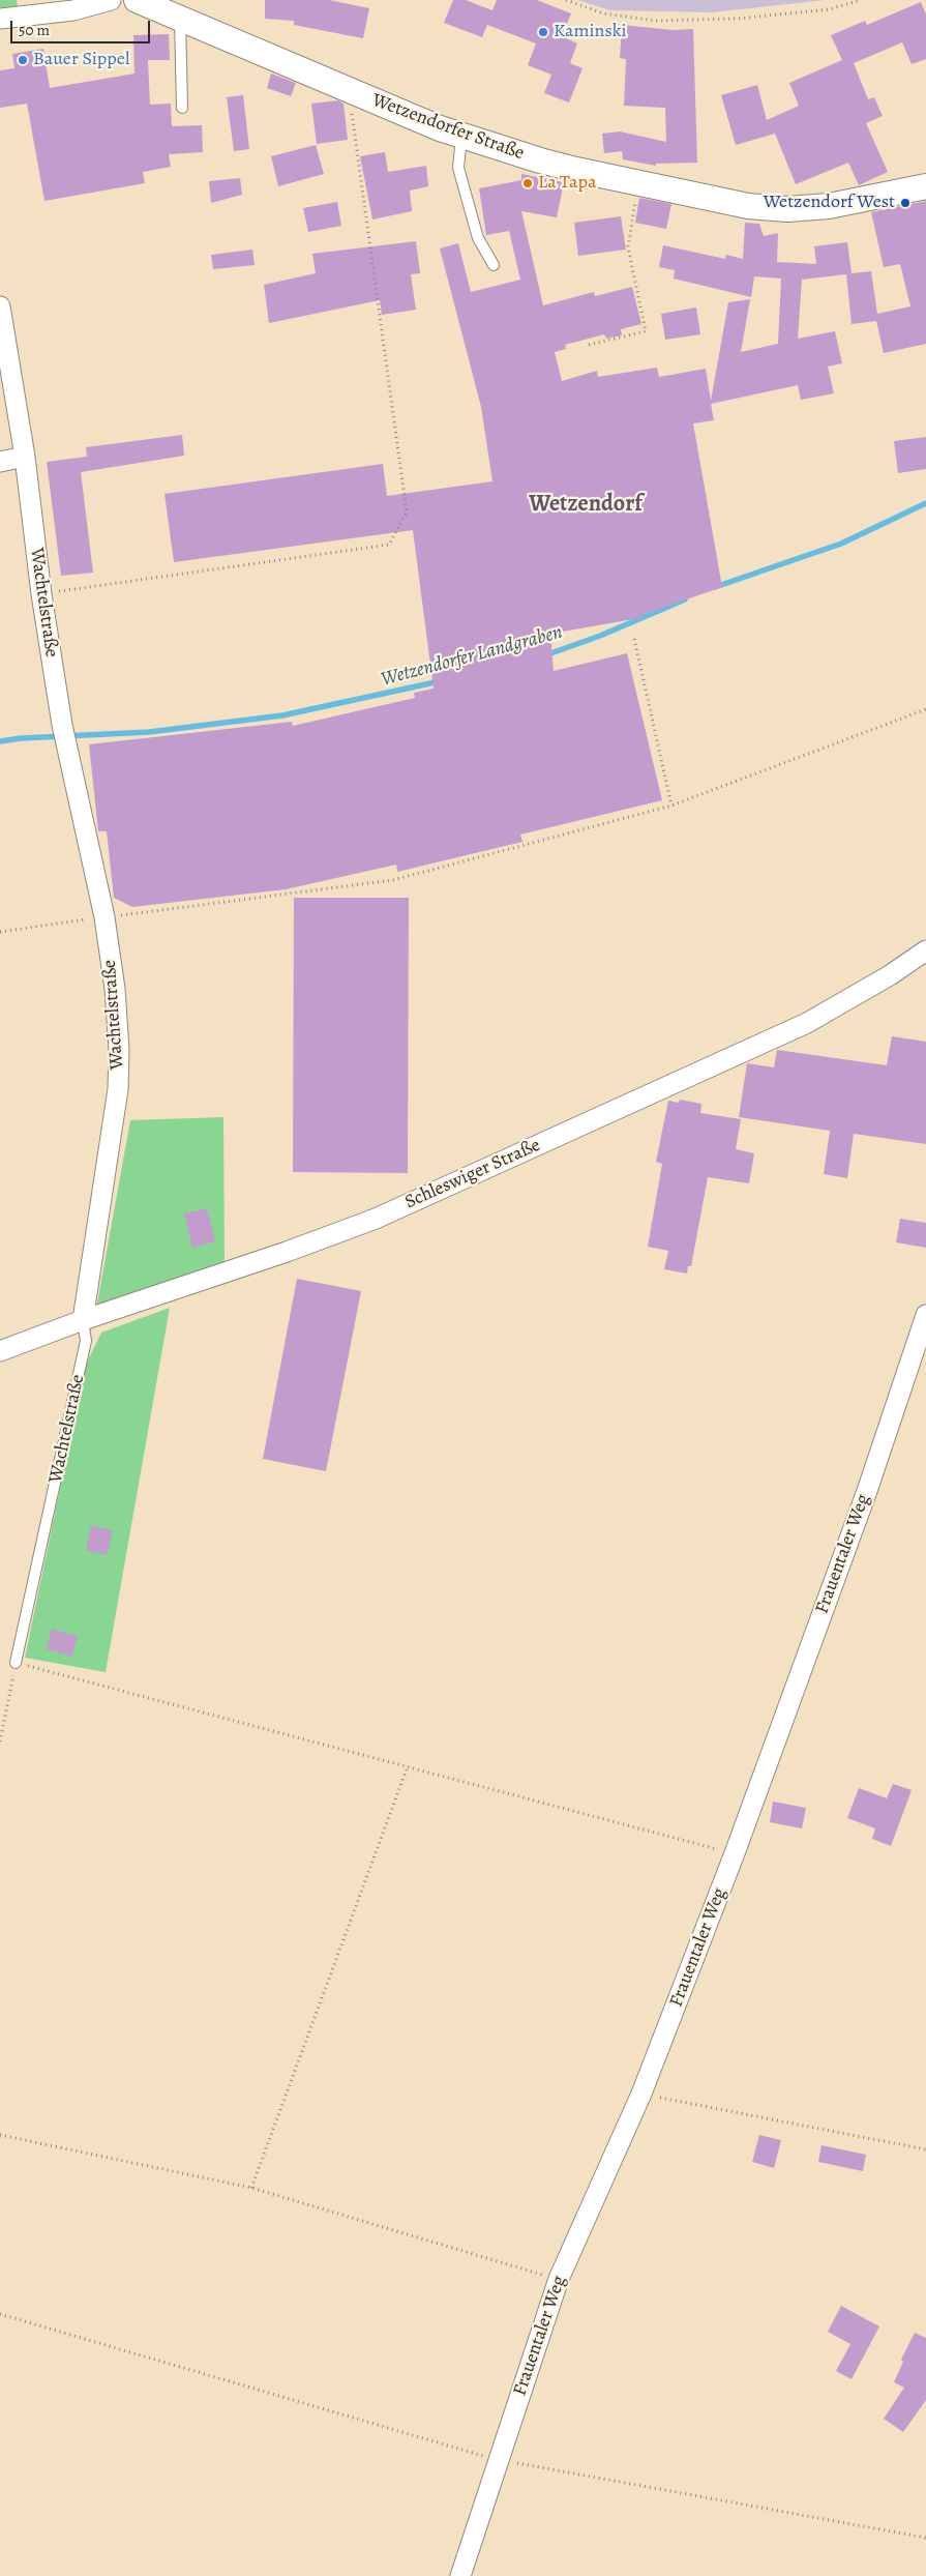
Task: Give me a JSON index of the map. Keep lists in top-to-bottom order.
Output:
{
  "streets": {
    "street": [
      "Wetzendorfer Straße",
      "Wachtelstraße",
      "Schleswiger Straße",
      "Frauentaler Weg"
    ]
  },
  "crossings": [
    ["Wachtelstraße", "Schleswiger Straße"]
  ],
  "districts": ["Wetzendorf"],
  "water": ["Wetzendorfer Landgraben"],
  "places": [
    "Kaminski",
    "Bauer Sippel",
    "La Tapa",
    "Wetzendorf West"
  ],
  "scale_bar": "50 m"
}
